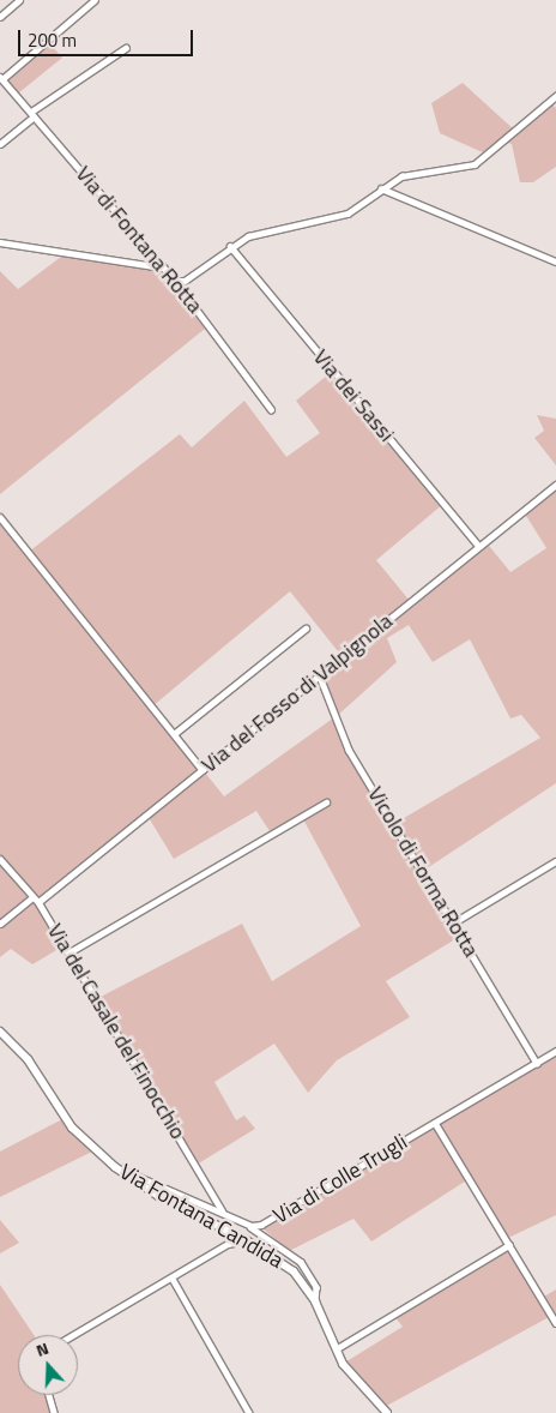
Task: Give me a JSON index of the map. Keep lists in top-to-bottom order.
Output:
{
  "streets": {
    "main road": ["Via Fontana Candida"],
    "street": [
      "Via di Fontana Rotta",
      "Via dei Sassi",
      "Via del Fosso di Valpignola",
      "Vicolo di Forma Rotta",
      "Via del Casale del Finocchio",
      "Via di Colle Trugli"
    ]
  },
  "crossings": [
    ["Via dei Sassi", "Via del Fosso di Valpignola"],
    ["Via del Fosso di Valpignola", "Vicolo di Forma Rotta"],
    ["Via del Fosso di Valpignola", "Via del Casale del Finocchio"],
    ["Vicolo di Forma Rotta", "Via di Colle Trugli"],
    ["Via del Casale del Finocchio", "Via di Colle Trugli"],
    ["Via di Colle Trugli", "Via Fontana Candida"]
  ],
  "scale_bar": "200 m",
  "north": "top"
}
